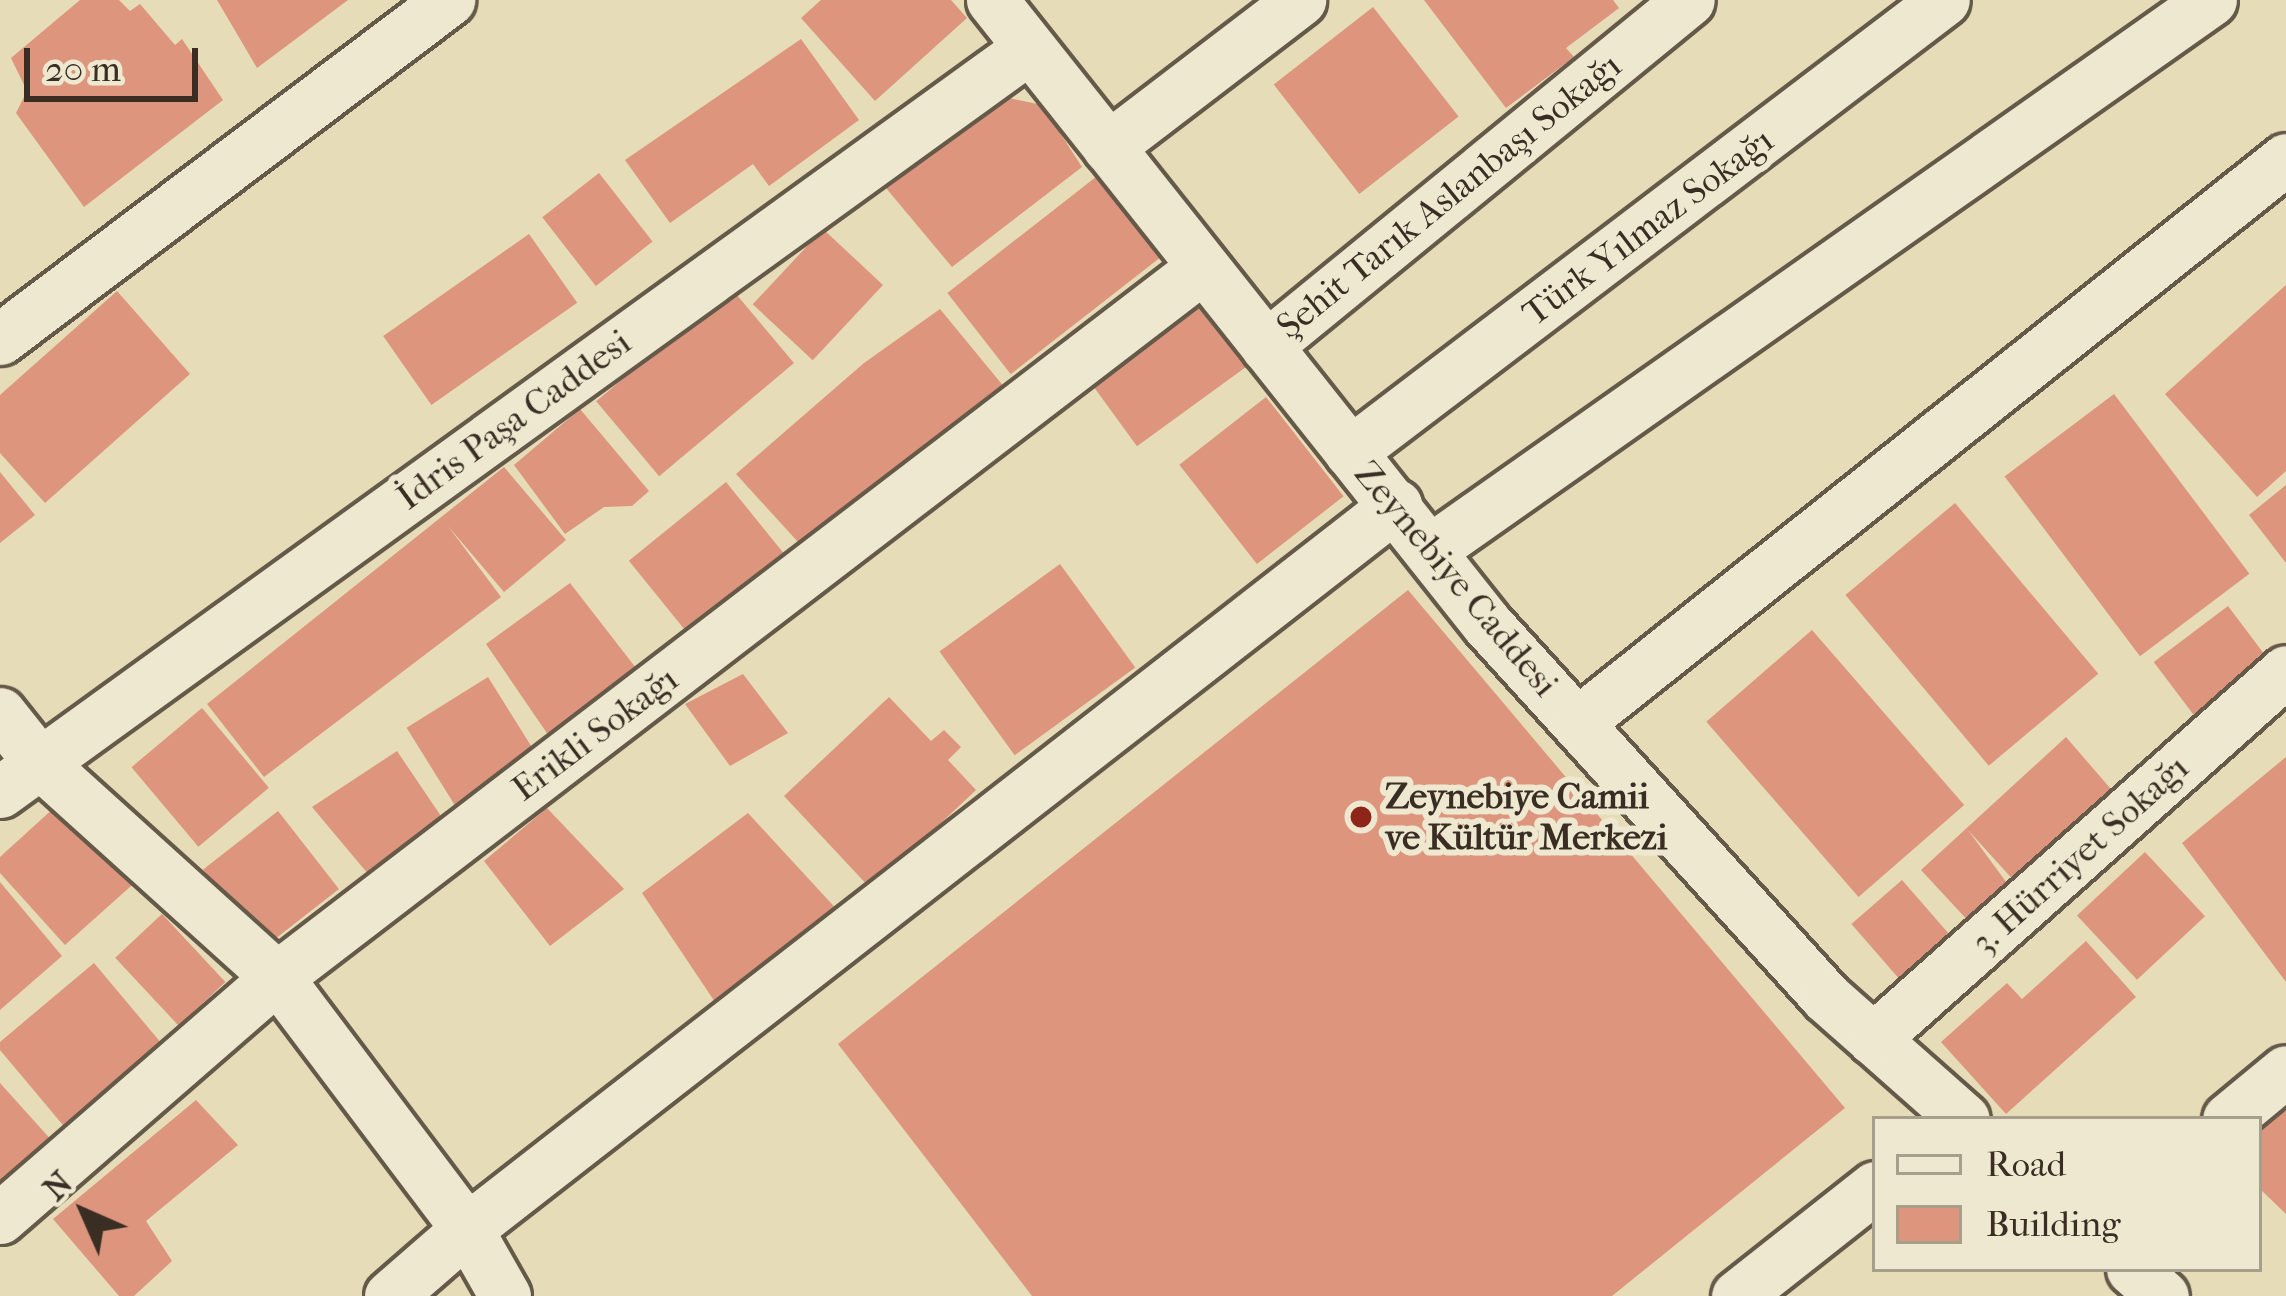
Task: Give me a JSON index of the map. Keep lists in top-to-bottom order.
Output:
{
  "streets": {
    "street": [
      "Şehit Tarık Aslanbaşı Sokağı",
      "Türk Yılmaz Sokağı",
      "İdris Paşa Caddesi",
      "Zeynebiye Caddesi",
      "Erikli Sokağı",
      "3. Hürriyet Sokağı"
    ]
  },
  "crossings": [
    ["Şehit Tarık Aslanbaşı Sokağı", "Zeynebiye Caddesi"],
    ["Türk Yılmaz Sokağı", "Zeynebiye Caddesi"],
    ["İdris Paşa Caddesi", "Zeynebiye Caddesi"],
    ["Zeynebiye Caddesi", "Erikli Sokağı"],
    ["Zeynebiye Caddesi", "3. Hürriyet Sokağı"]
  ],
  "places": ["Zeynebiye Camii ve Kültür Merkezi"],
  "legend": ["Road", "Building"],
  "scale_bar": "20 m",
  "north": "top left"
}
